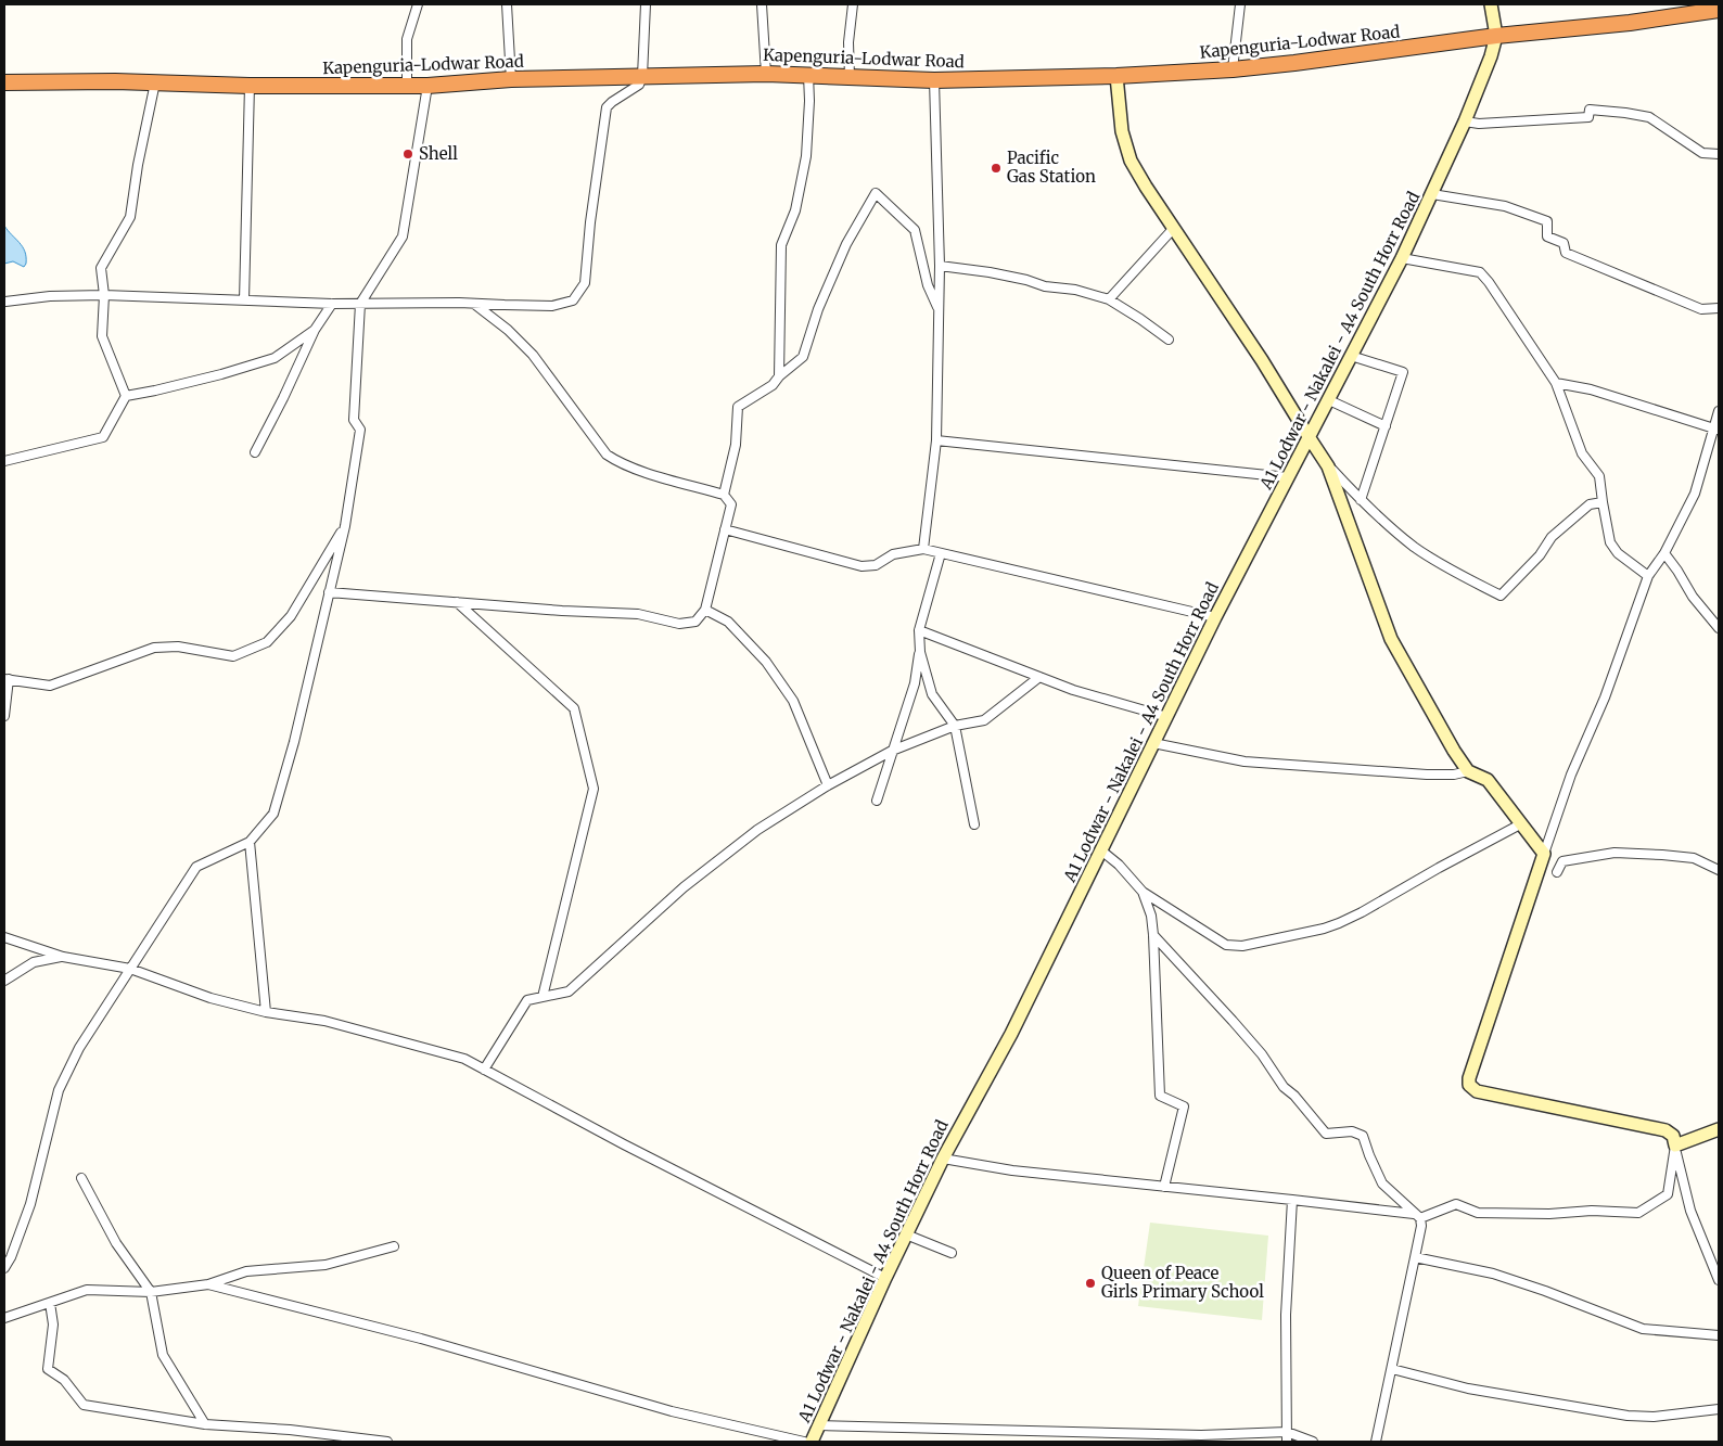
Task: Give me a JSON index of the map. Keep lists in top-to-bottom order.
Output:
{
  "streets": {
    "highway": ["Kapenguria-Lodwar Road"],
    "main road": ["A1 Lodwar - Nakalei - A4 South Horr Road"]
  },
  "crossings": [
    ["Kapenguria-Lodwar Road", "A1 Lodwar - Nakalei - A4 South Horr Road"]
  ],
  "places": ["Shell", "Pacific Gas Station", "Queen of Peace Girls Primary School"]
}
